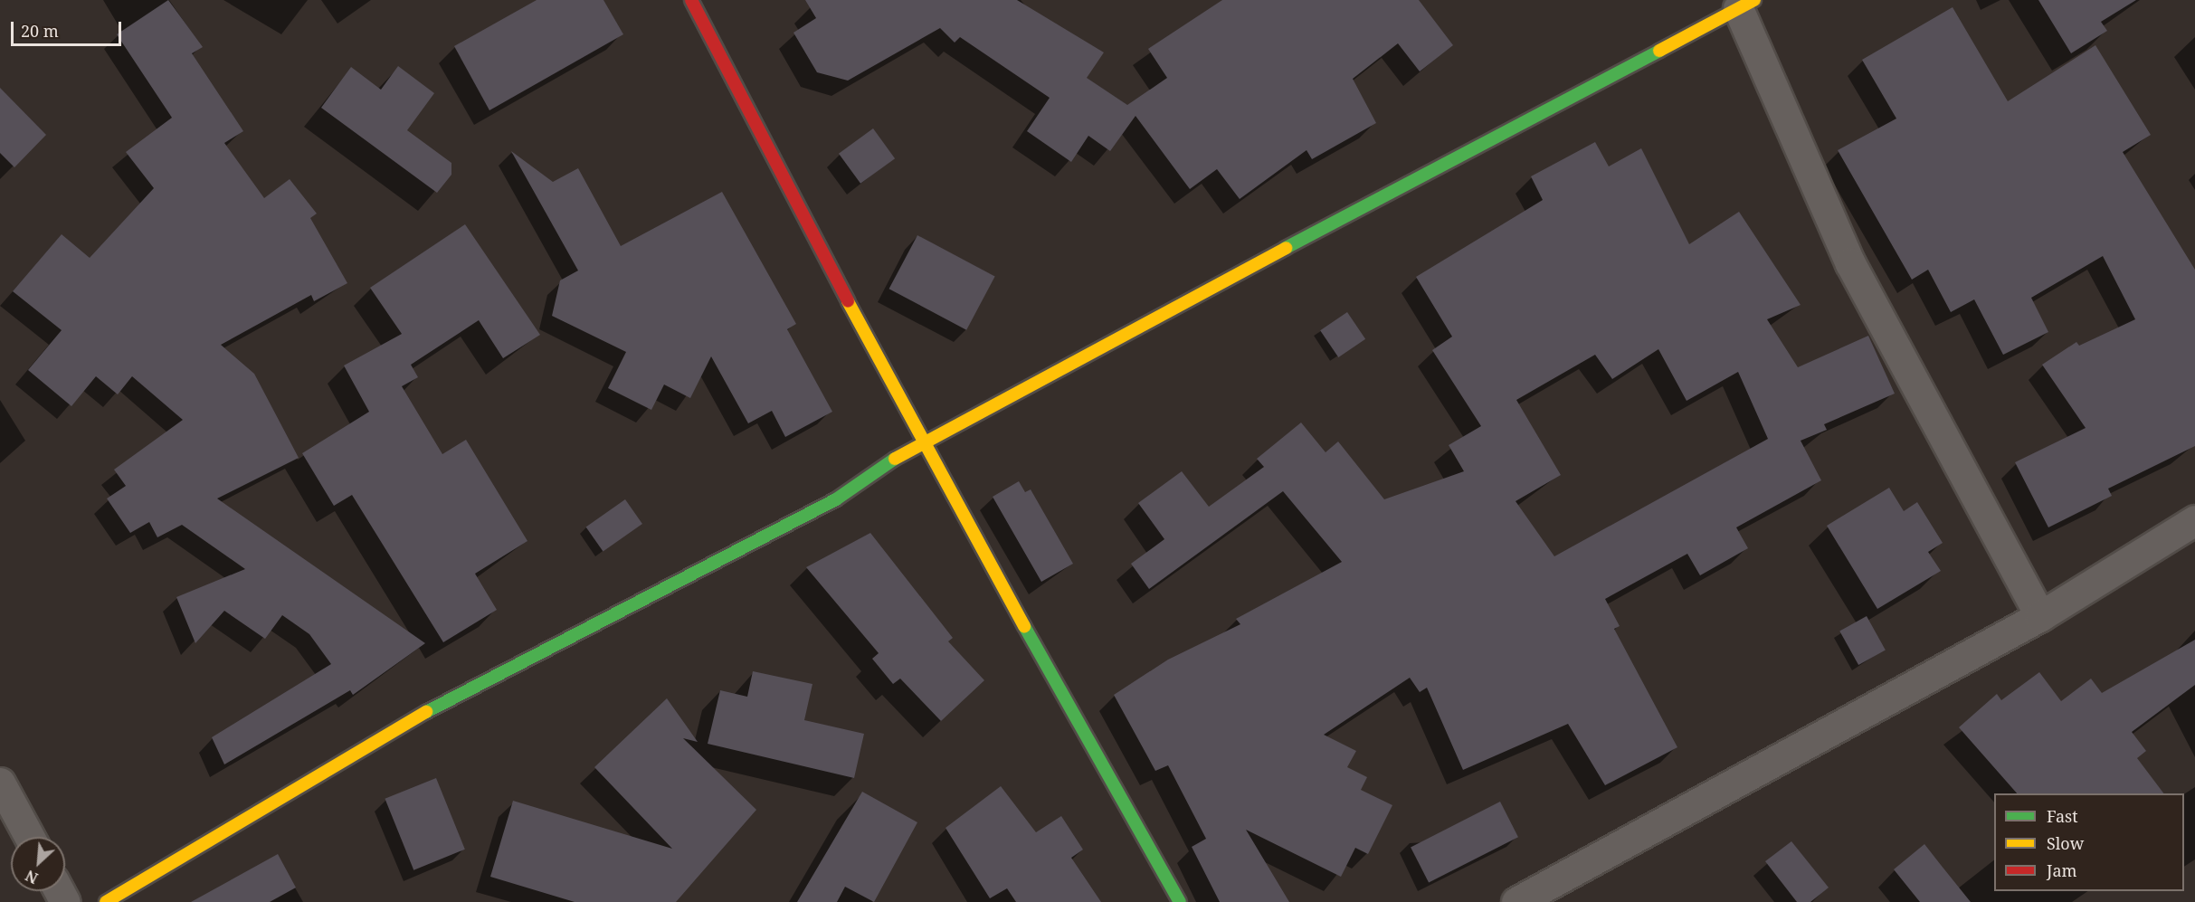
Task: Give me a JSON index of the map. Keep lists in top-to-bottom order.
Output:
{
  "legend": ["Fast", "Slow", "Jam"],
  "scale_bar": "20 m",
  "north": "bottom left"
}
